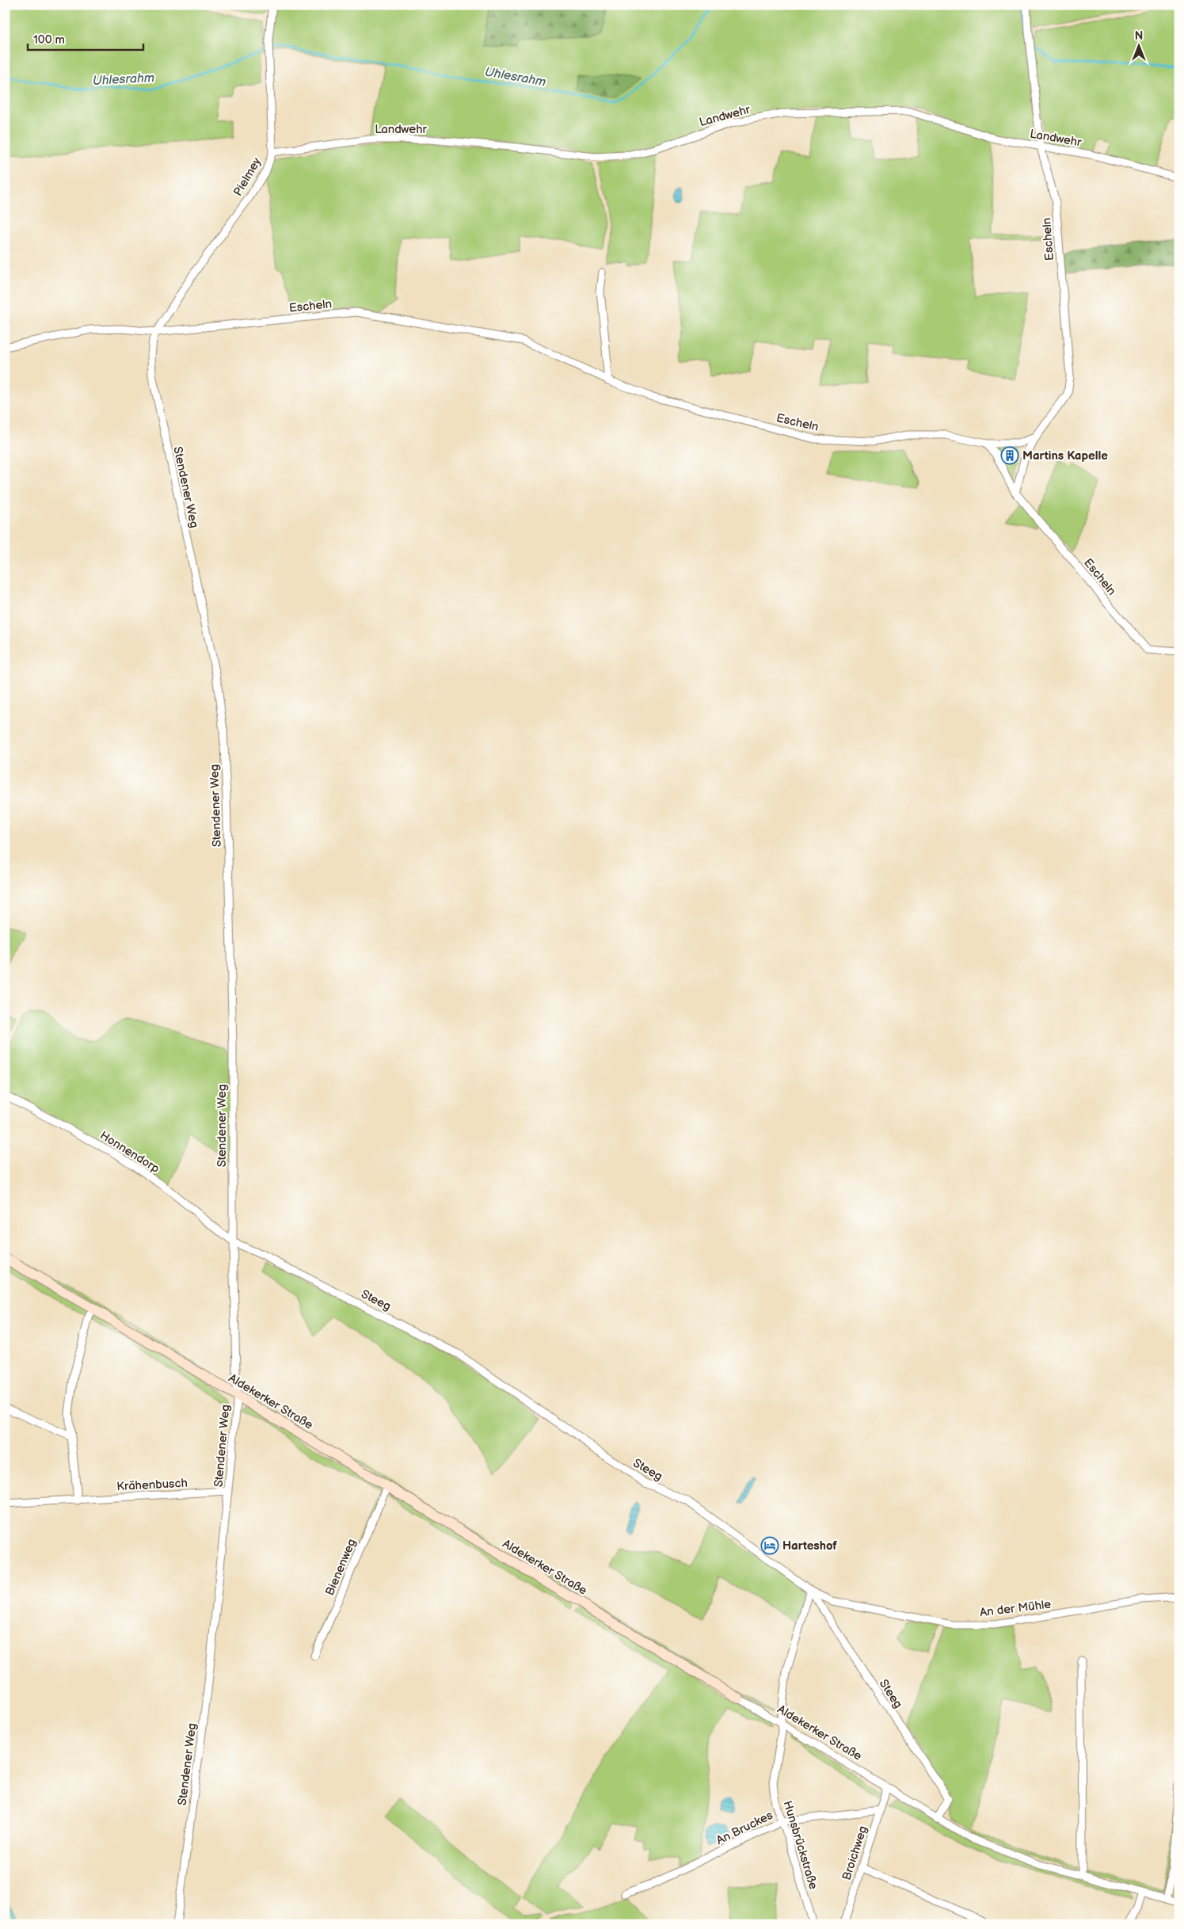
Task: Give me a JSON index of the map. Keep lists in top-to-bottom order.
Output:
{
  "streets": {
    "street": [
      "Landwehr",
      "Pielmey",
      "Escheln",
      "Stendener Weg",
      "Honnendorp",
      "Steeg",
      "Aldekerker Straße",
      "Krähenbusch",
      "Bienenweg",
      "An der Mühle",
      "An Bruckes",
      "Hunsbrückstraße",
      "Broichweg"
    ]
  },
  "crossings": [
    ["Landwehr", "Pielmey"],
    ["Landwehr", "Escheln"],
    ["Pielmey", "Escheln"],
    ["Pielmey", "Stendener Weg"],
    ["Escheln", "Stendener Weg"],
    ["Stendener Weg", "Honnendorp"],
    ["Stendener Weg", "Steeg"],
    ["Stendener Weg", "Aldekerker Straße"],
    ["Stendener Weg", "Krähenbusch"],
    ["Honnendorp", "Steeg"],
    ["Steeg", "Aldekerker Straße"],
    ["Steeg", "An der Mühle"],
    ["Steeg", "Hunsbrückstraße"],
    ["Aldekerker Straße", "Bienenweg"],
    ["Aldekerker Straße", "Hunsbrückstraße"],
    ["Aldekerker Straße", "Broichweg"],
    ["An der Mühle", "Hunsbrückstraße"],
    ["An Bruckes", "Hunsbrückstraße"],
    ["An Bruckes", "Broichweg"]
  ],
  "water": ["Uhlesrahm"],
  "places": {
    "building": ["Martins Kapelle"],
    "hotel": ["Harteshof"]
  },
  "scale_bar": "100 m",
  "north": "top"
}
